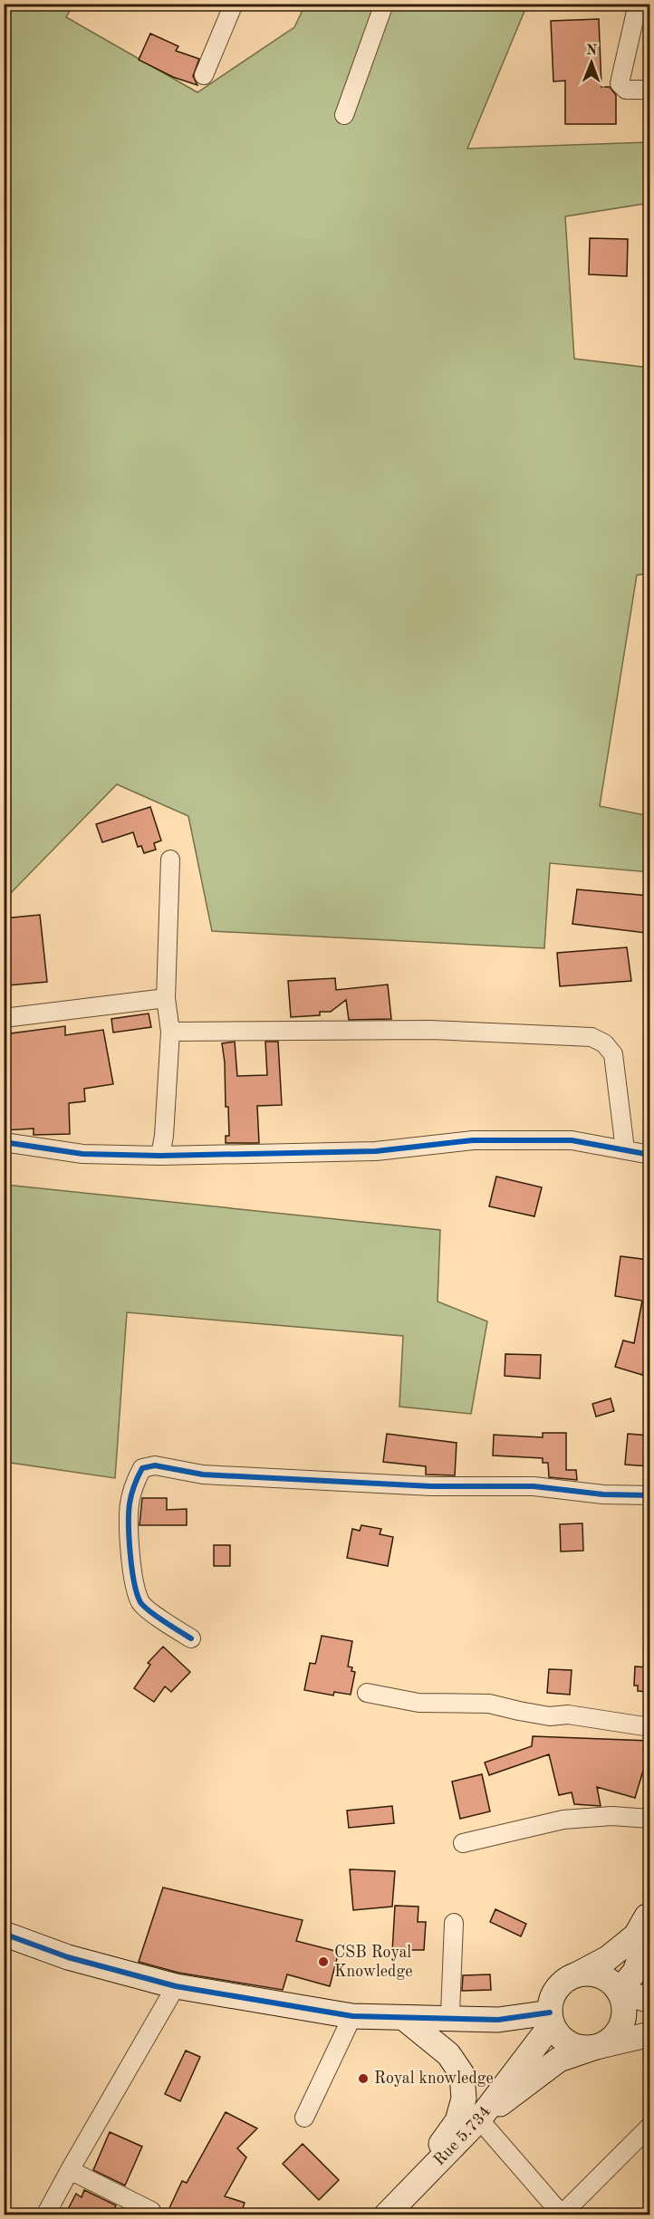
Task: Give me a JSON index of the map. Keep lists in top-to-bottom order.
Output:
{
  "streets": {
    "street": ["Rue 5.734"]
  },
  "places": ["CSB Royal Knowledge", "Royal knowledge"],
  "north": "top"
}
